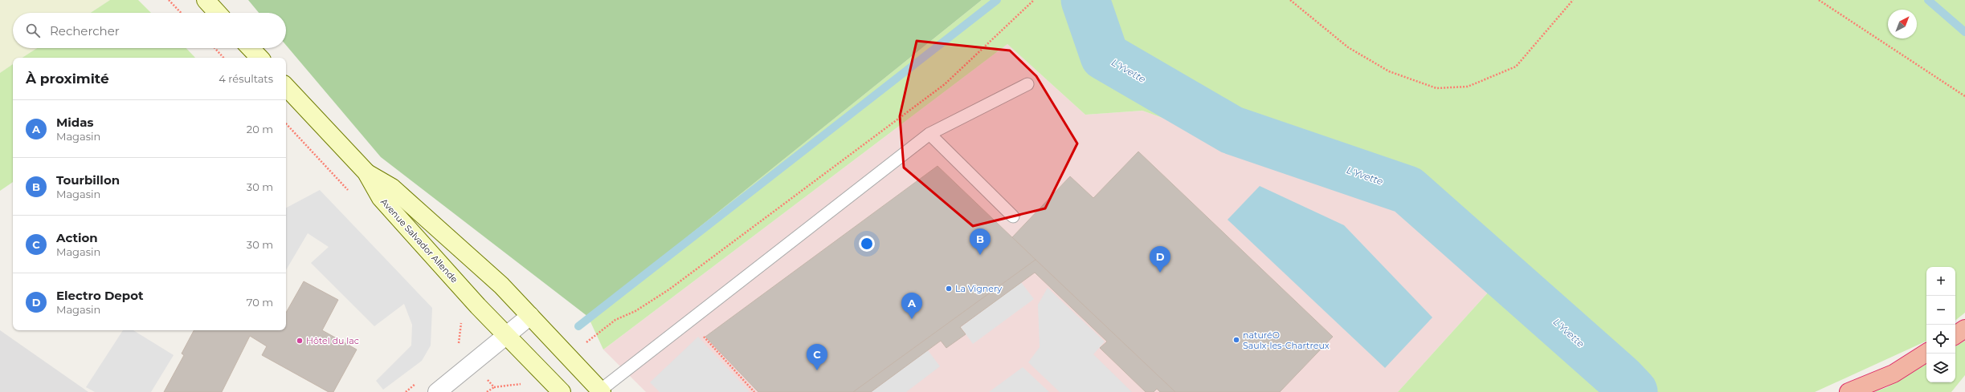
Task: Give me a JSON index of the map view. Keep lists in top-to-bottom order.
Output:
{
  "streets": {
    "main road": ["Avenue Salvador Allende"]
  },
  "water": ["L'Yvette"],
  "places": ["La Vignery", "naturéO Saulx-les-Chartreux", "Hôtel du lac"],
  "north": "top right",
  "page": {
    "search": "Rechercher",
    "heading": ["À proximité", "4 résultats"],
    "list": [
      {
        "mark": "A",
        "name": "Midas",
        "note": "Magasin",
        "value": "20 m"
      },
      {
        "mark": "B",
        "name": "Tourbillon",
        "note": "Magasin",
        "value": "30 m"
      },
      {
        "mark": "C",
        "name": "Action",
        "note": "Magasin",
        "value": "30 m"
      },
      {
        "mark": "D",
        "name": "Electro Depot",
        "note": "Magasin",
        "value": "70 m"
      }
    ],
    "pins": [
      "B",
      "D",
      "A",
      "C"
    ],
    "map_buttons": ["+", "−"]
  }
}
